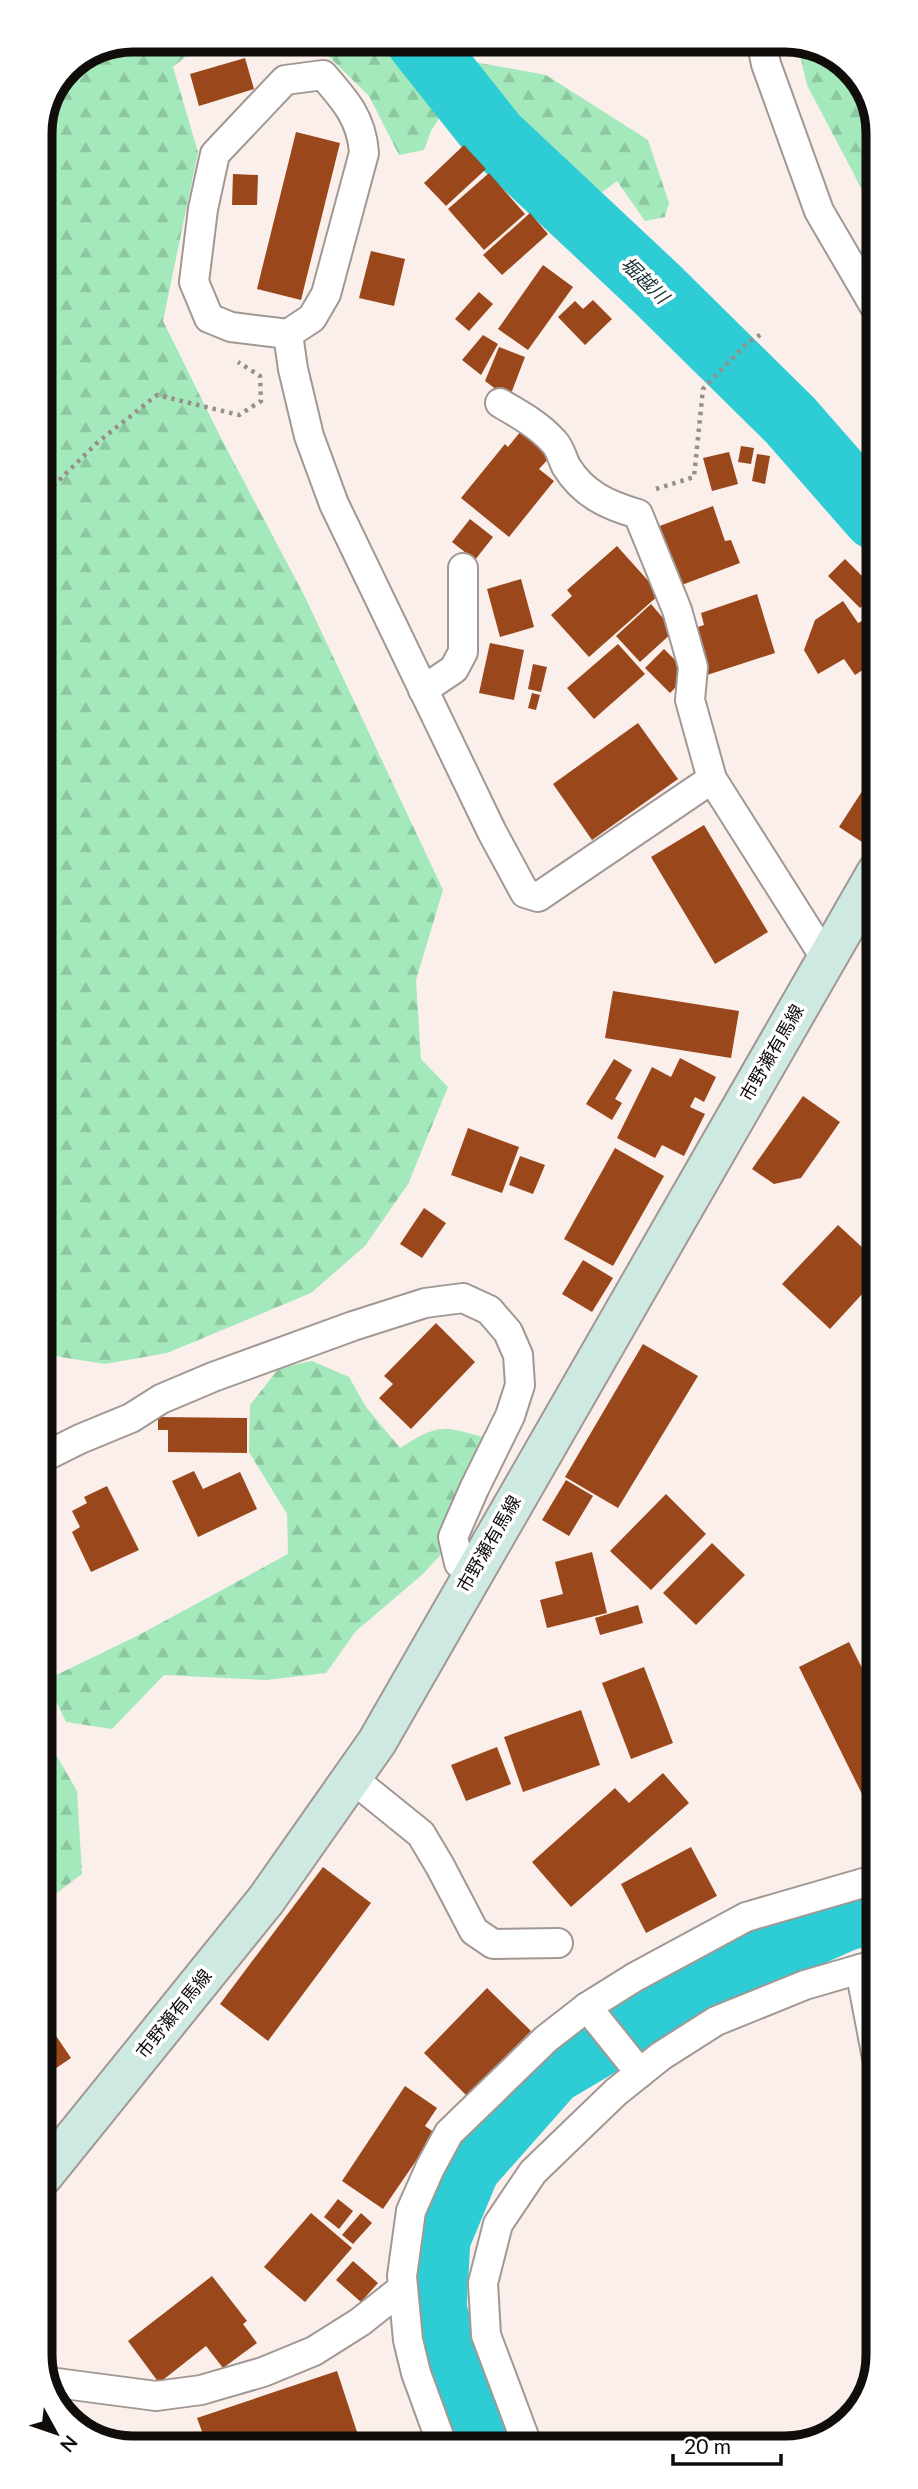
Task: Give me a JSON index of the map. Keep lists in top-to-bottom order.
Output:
{
  "streets": {
    "main road": ["市野瀬有馬線"]
  },
  "water": ["堀越川"],
  "scale_bar": "20 m",
  "north": "bottom right"
}
